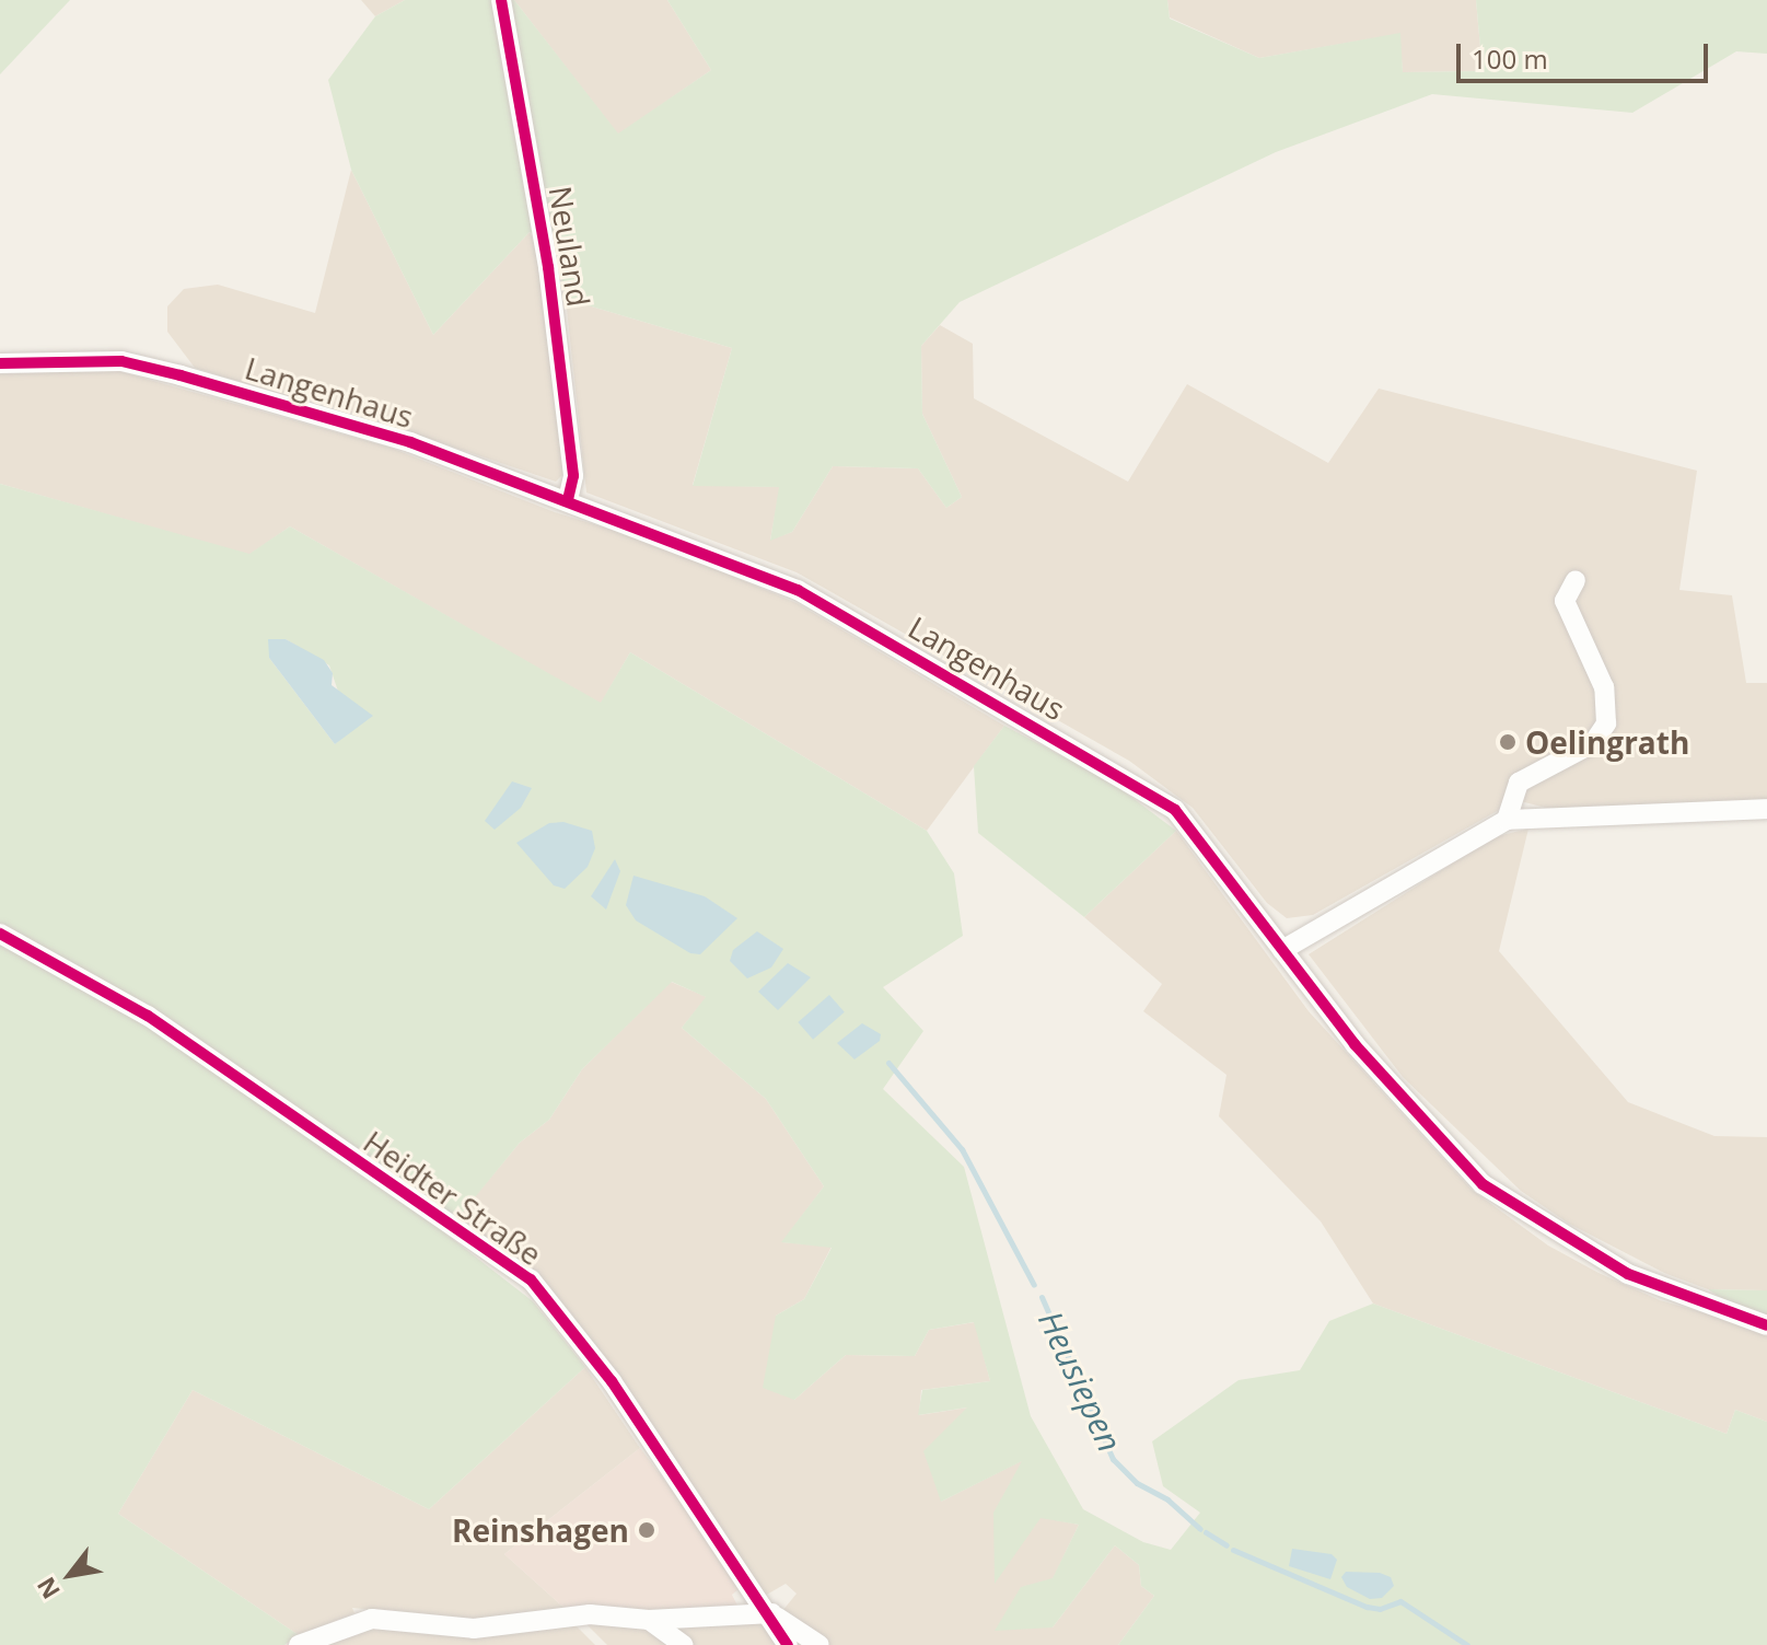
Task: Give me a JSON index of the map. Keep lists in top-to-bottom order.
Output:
{
  "streets": {
    "street": ["Neuland", "Langenhaus", "Heidter Straße"]
  },
  "crossings": [
    ["Neuland", "Langenhaus"]
  ],
  "water": ["Heusiepen"],
  "places": ["Oelingrath", "Reinshagen"],
  "scale_bar": "100 m",
  "north": "bottom left"
}
